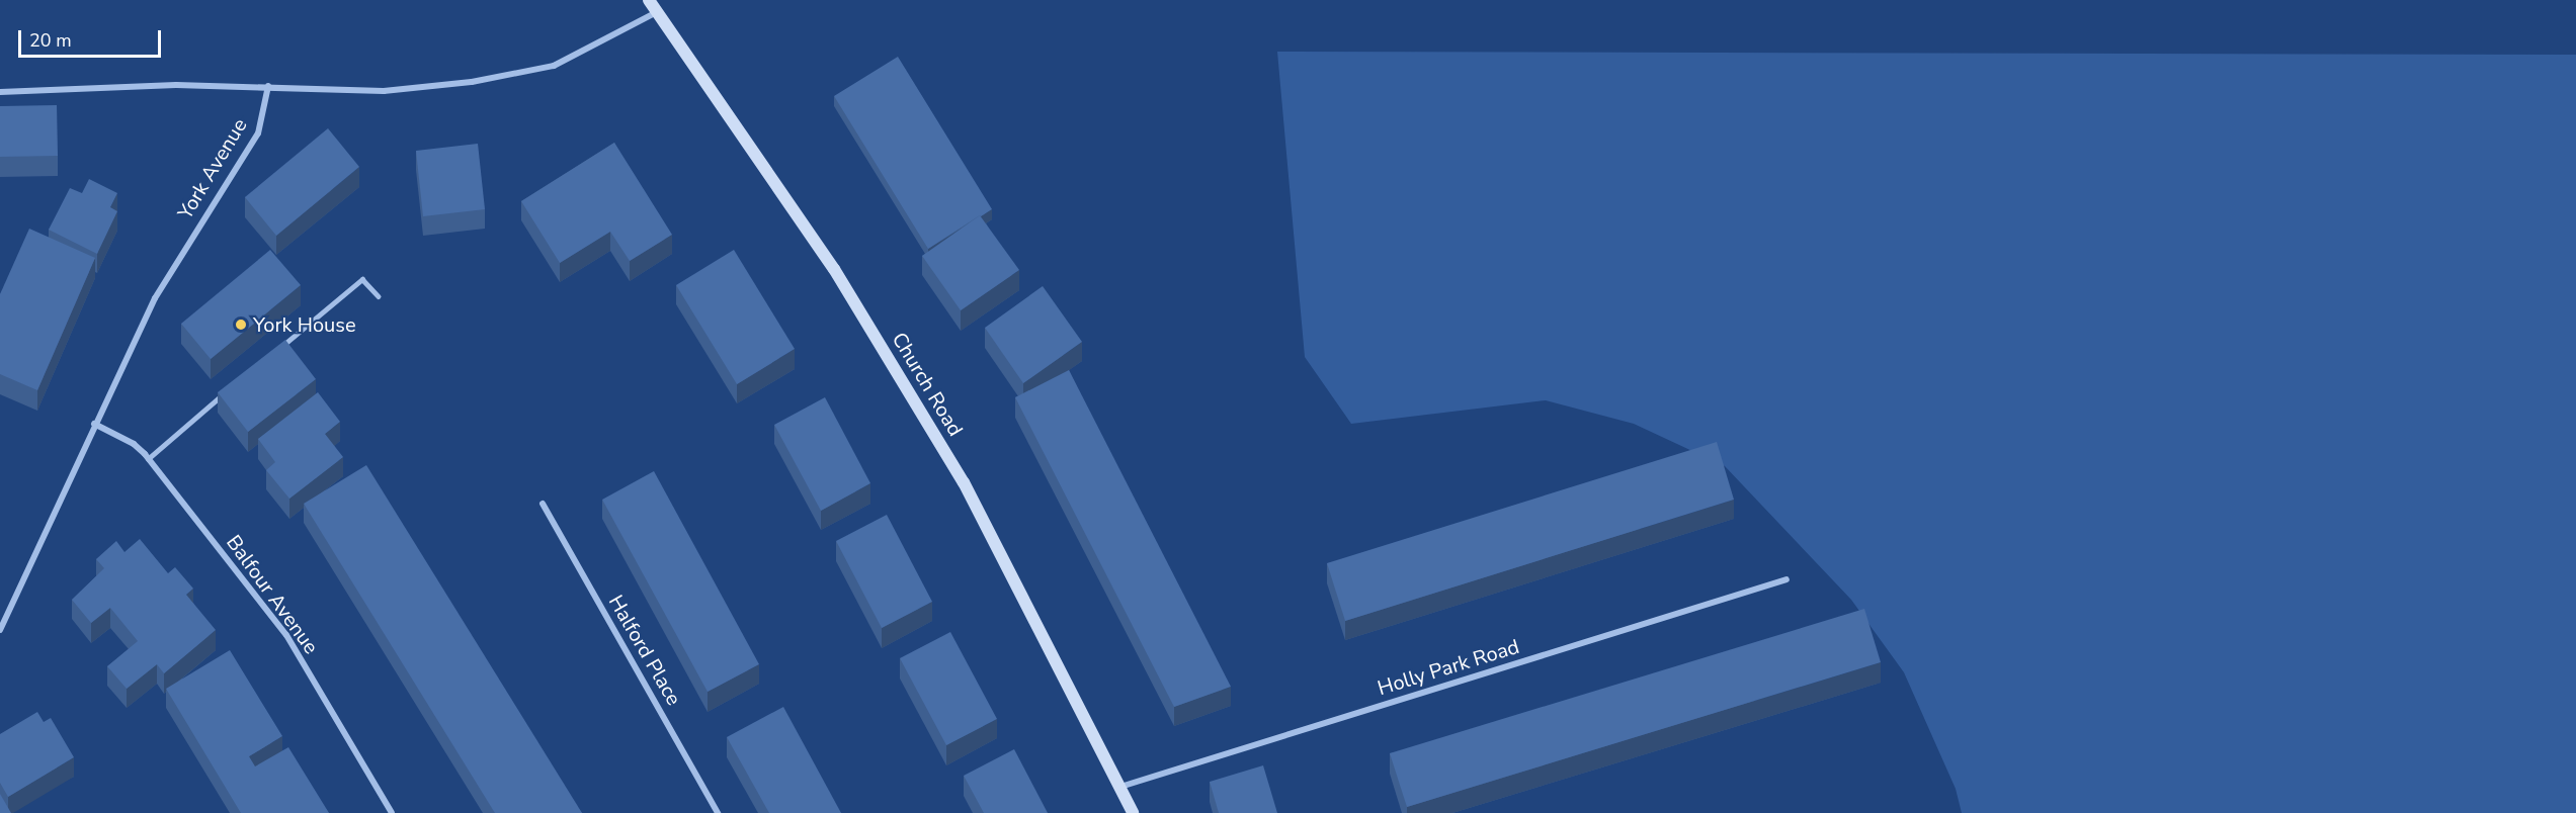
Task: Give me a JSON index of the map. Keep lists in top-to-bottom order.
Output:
{
  "streets": {
    "street": [
      "York Avenue",
      "Church Road",
      "Balfour Avenue",
      "Halford Place",
      "Holly Park Road"
    ]
  },
  "crossings": [
    ["York Avenue", "Balfour Avenue"],
    ["Church Road", "Holly Park Road"]
  ],
  "places": ["York House"],
  "scale_bar": "20 m"
}
